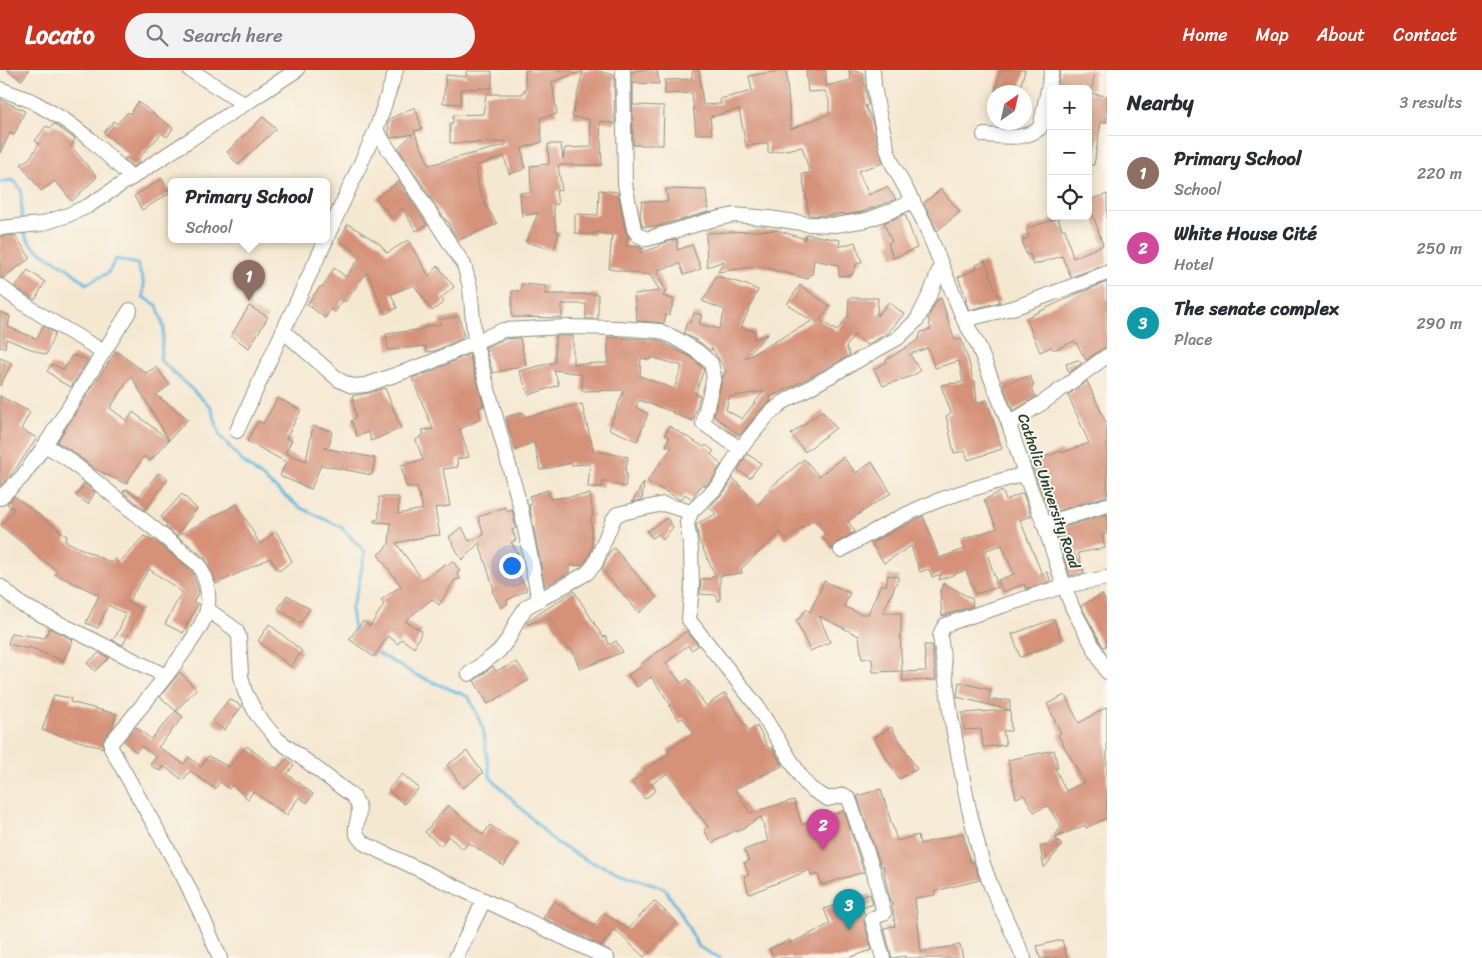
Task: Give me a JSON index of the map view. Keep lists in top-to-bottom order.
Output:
{
  "streets": {
    "street": ["Catholic University Road"]
  },
  "north": "top right",
  "page": {
    "header": "Locato",
    "search": "Search here",
    "nav": [
      "Home",
      "Map",
      "About",
      "Contact"
    ],
    "heading": ["Nearby", "3 results"],
    "map_buttons": ["+", "−"],
    "list": [
      {
        "mark": "1",
        "name": "Primary School",
        "note": "School",
        "value": "220 m"
      },
      {
        "mark": "2",
        "name": "White House Cité",
        "note": "Hotel",
        "value": "250 m"
      },
      {
        "mark": "3",
        "name": "The senate complex",
        "note": "Place",
        "value": "290 m"
      }
    ],
    "popup": ["Primary School", "School"],
    "pins": ["1", "2", "3"]
  }
}
